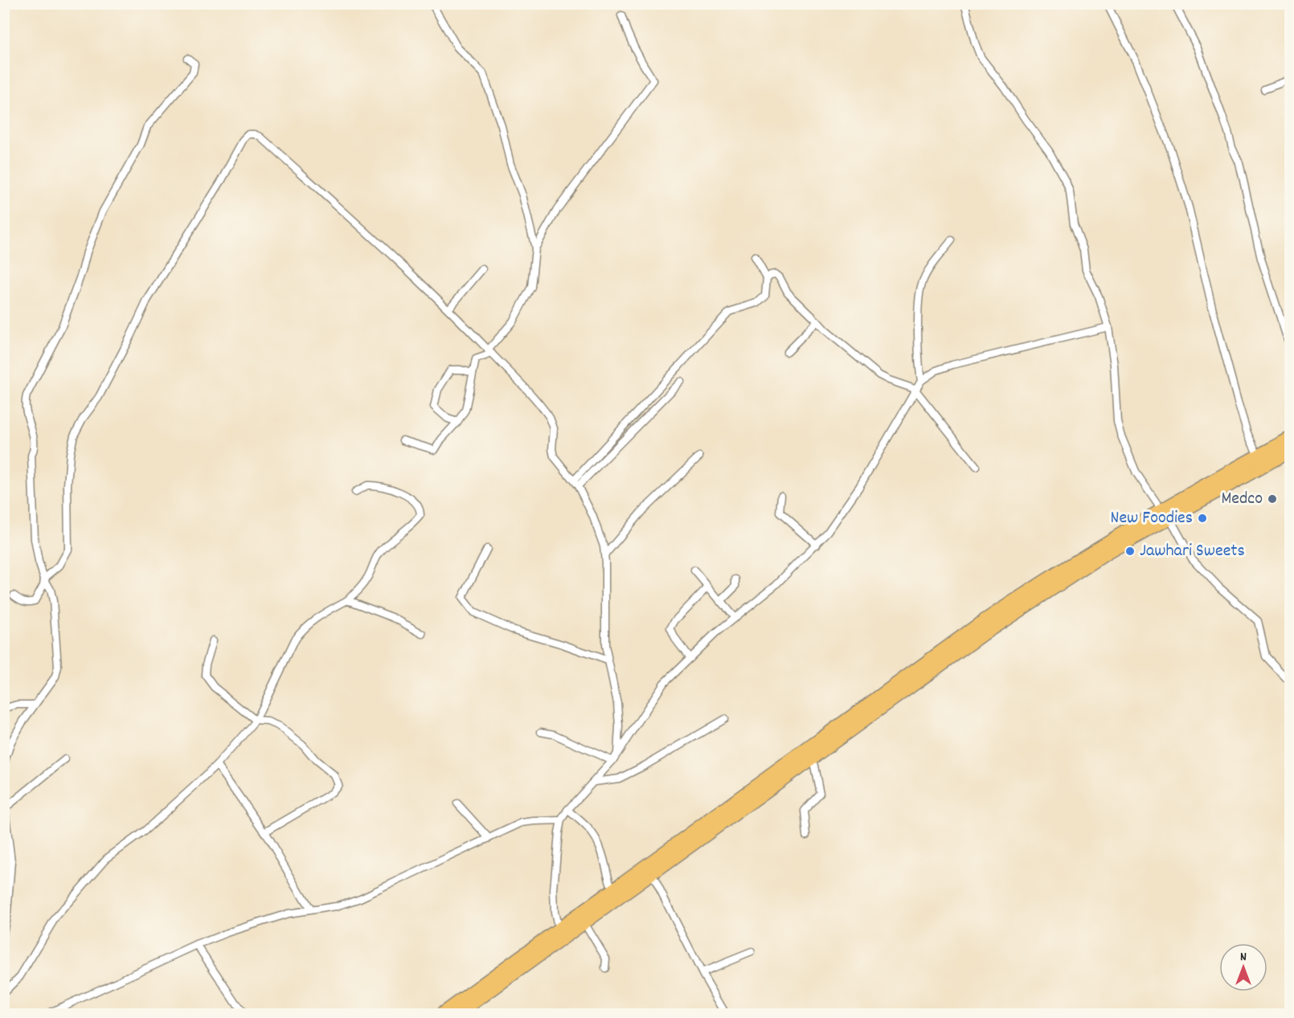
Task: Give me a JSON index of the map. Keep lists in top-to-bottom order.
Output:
{
  "places": ["Medco", "New Foodies", "Jawhari Sweets"],
  "north": "top"
}
